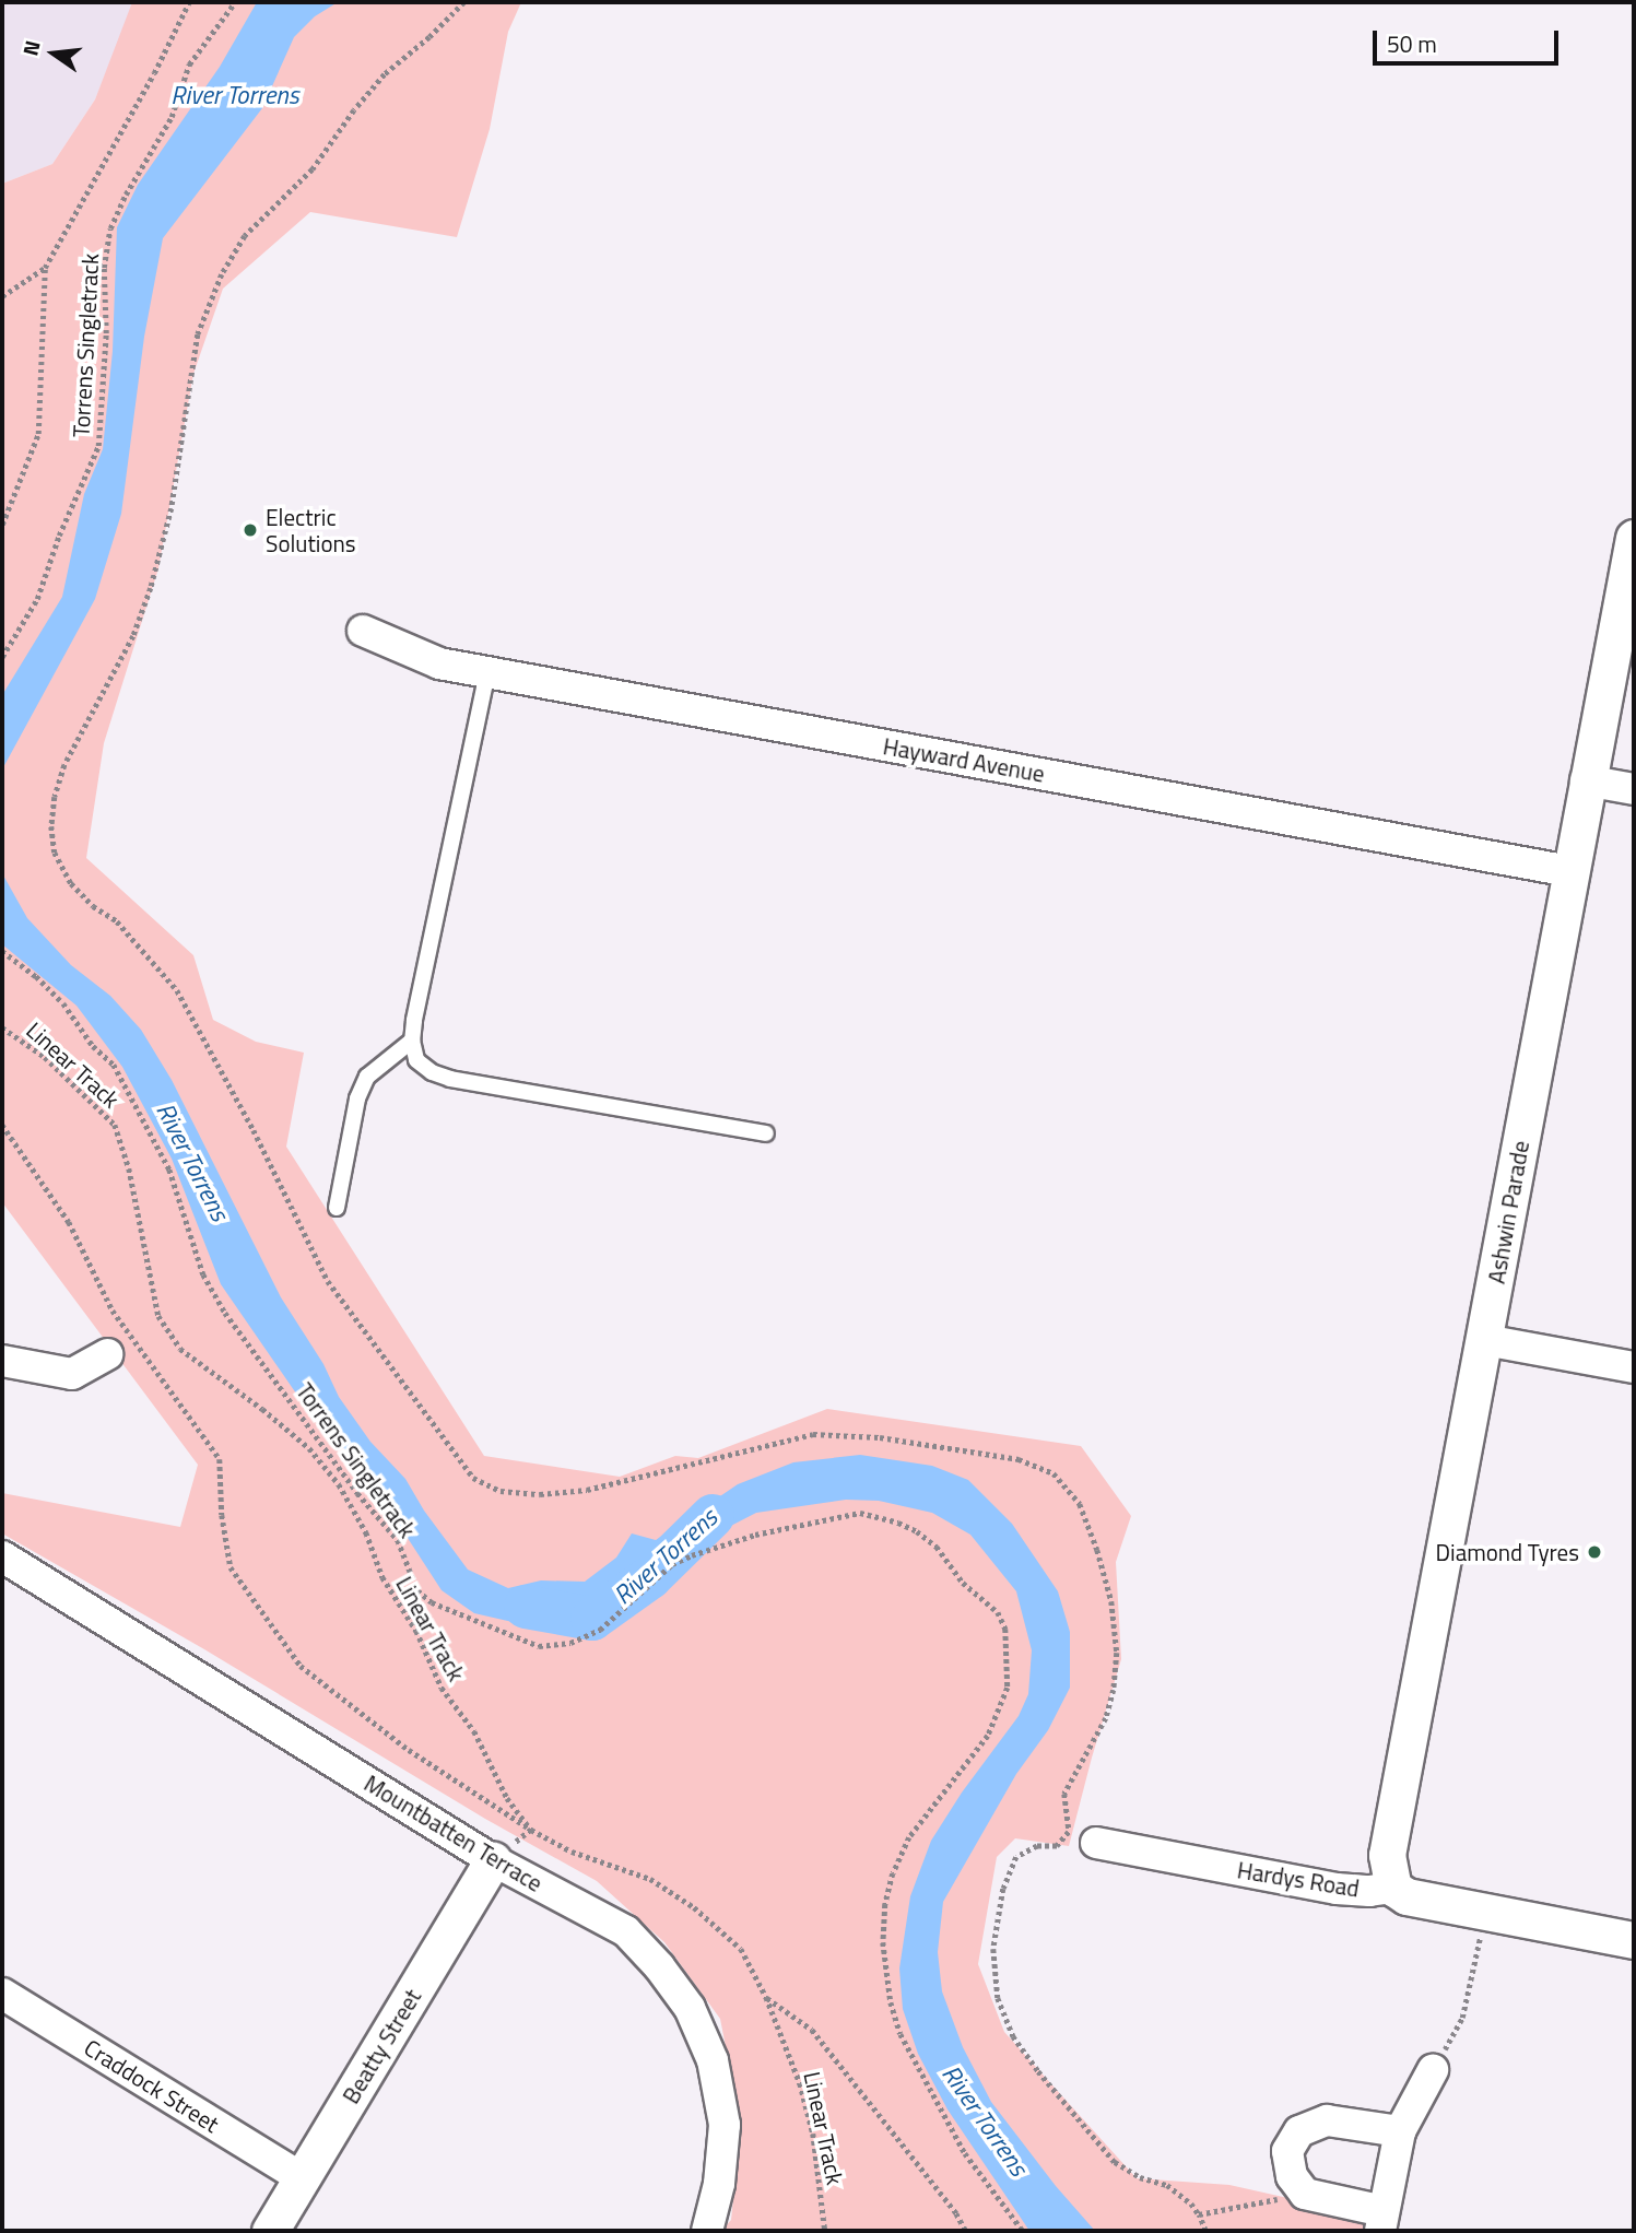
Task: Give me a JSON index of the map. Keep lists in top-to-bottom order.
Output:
{
  "streets": {
    "street": [
      "Hayward Avenue",
      "Ashwin Parade",
      "Mountbatten Terrace",
      "Hardys Road",
      "Beatty Street",
      "Craddock Street"
    ],
    "path": ["Torrens Singletrack", "Linear Track"]
  },
  "crossings": [
    ["Hayward Avenue", "Ashwin Parade"],
    ["Ashwin Parade", "Hardys Road"],
    ["Mountbatten Terrace", "Beatty Street"],
    ["Beatty Street", "Craddock Street"]
  ],
  "water": ["River Torrens"],
  "places": ["Electric Solutions", "Diamond Tyres"],
  "scale_bar": "50 m",
  "north": "left"
}
